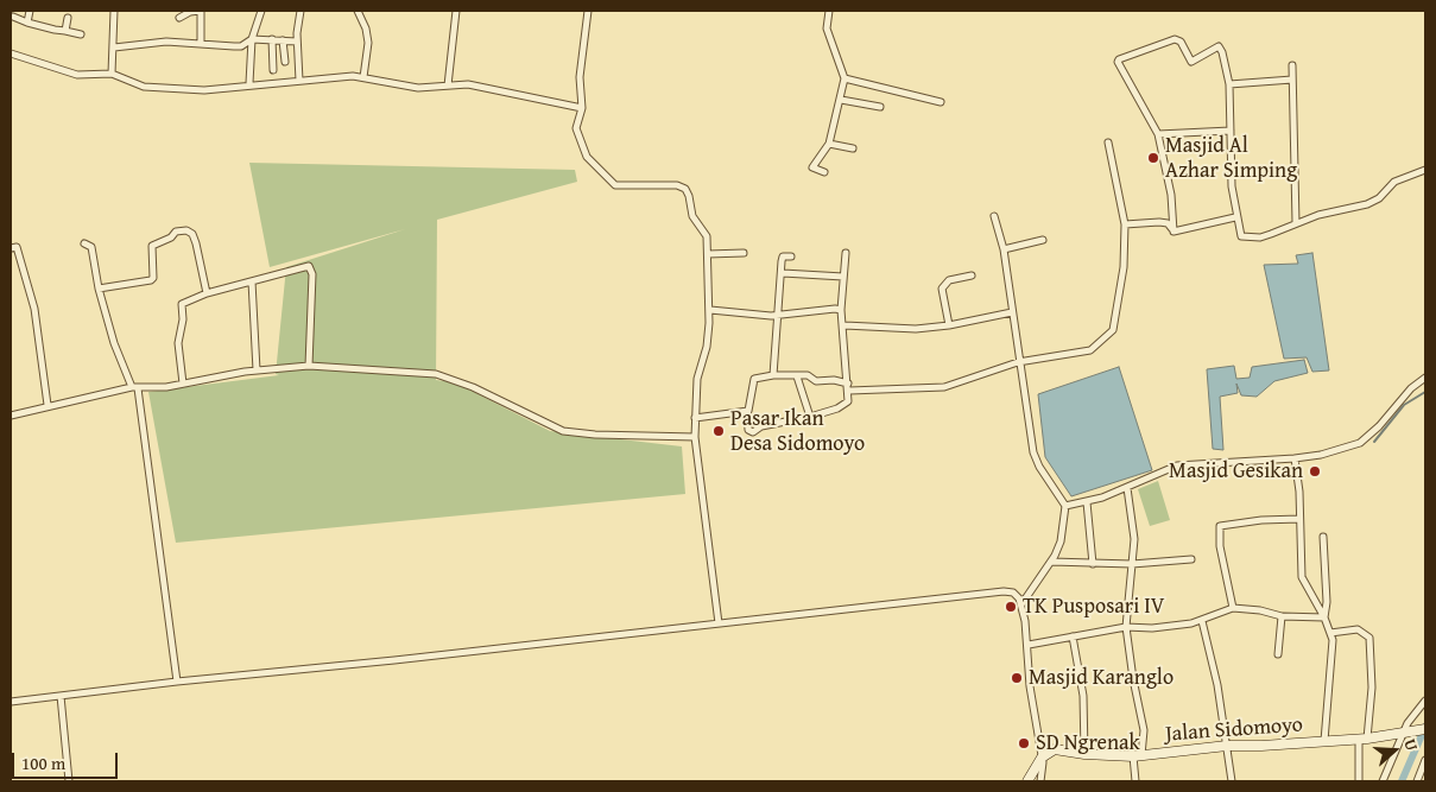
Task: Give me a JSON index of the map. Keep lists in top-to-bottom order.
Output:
{
  "streets": {
    "main road": ["Jalan Sidomoyo"]
  },
  "places": [
    "Masjid Al Azhar Simping",
    "Pasar Ikan Desa Sidomoyo",
    "Masjid Gesikan",
    "TK Pusposari IV",
    "Masjid Karanglo",
    "SD Ngrenak"
  ],
  "scale_bar": "100 m",
  "north": "right"
}
